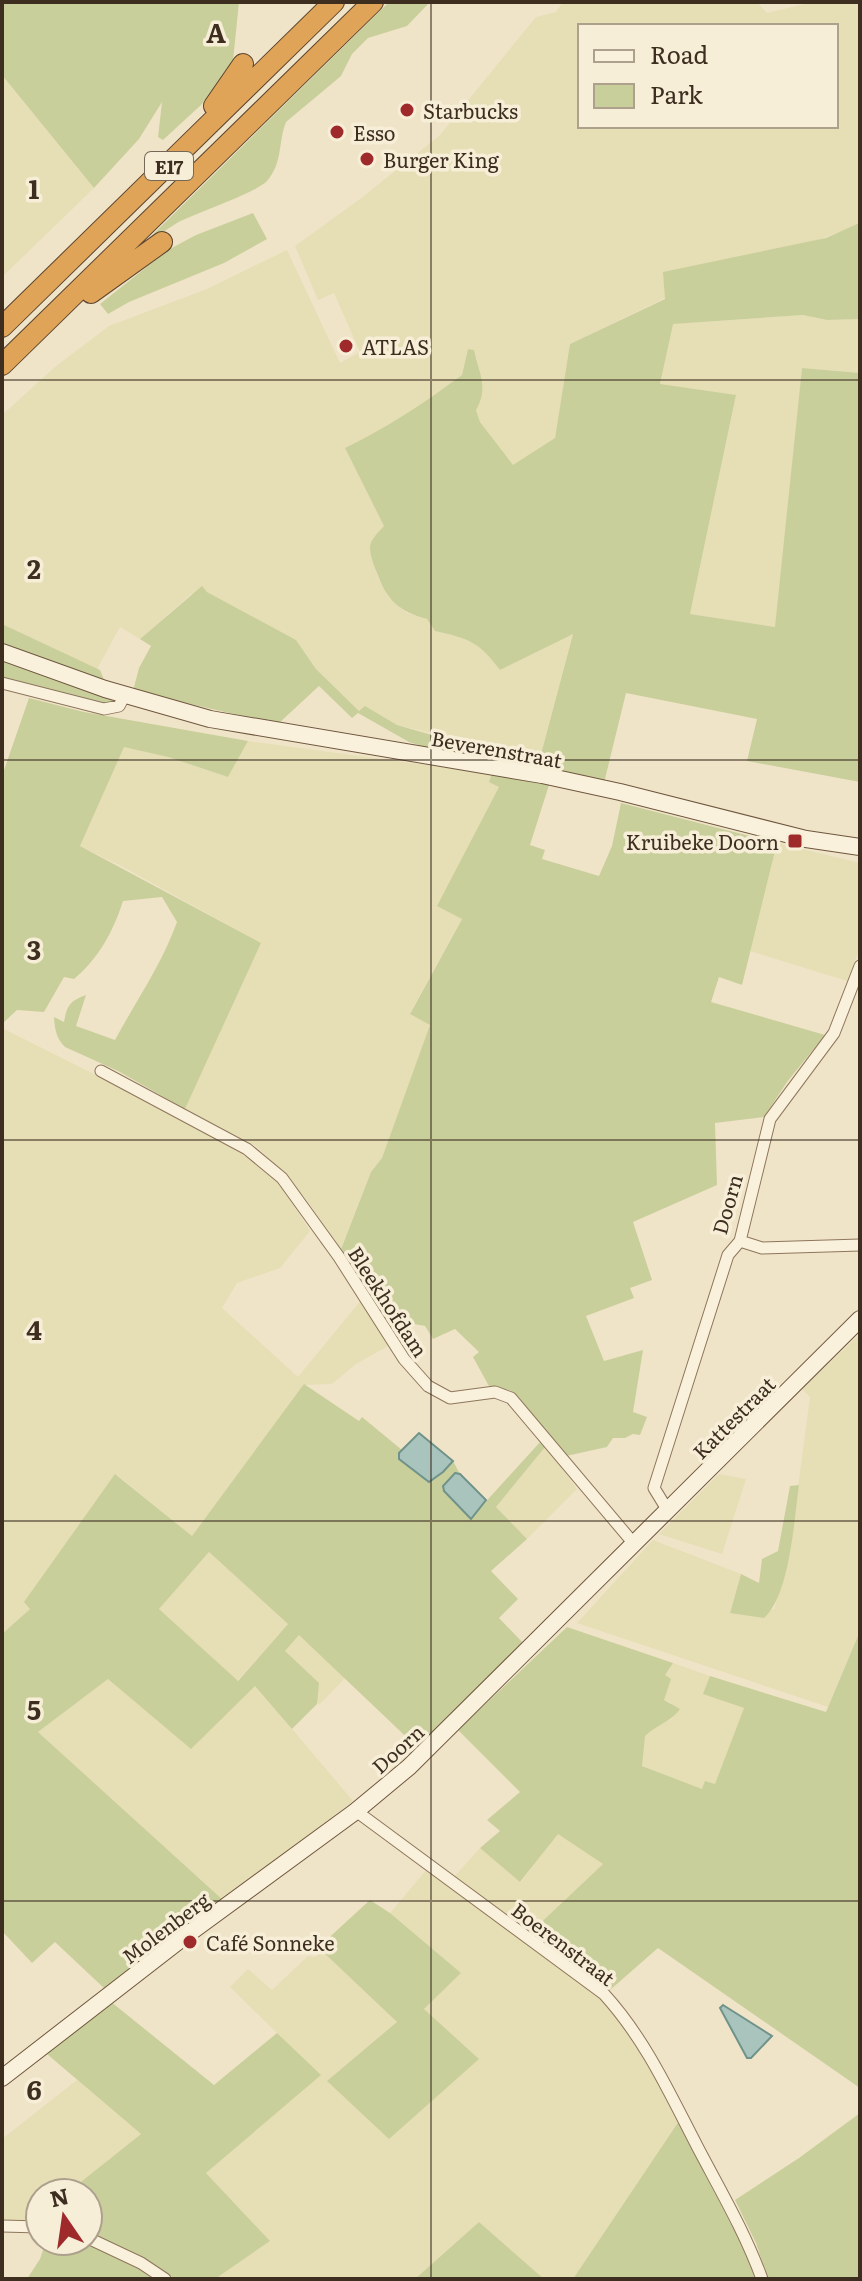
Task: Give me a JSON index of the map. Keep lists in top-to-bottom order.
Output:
{
  "streets": {
    "highway": ["E17"],
    "street": [
      "Beverenstraat",
      "Doorn",
      "Bleekhofdam",
      "Kattestraat",
      "Molenberg",
      "Boerenstraat"
    ]
  },
  "crossings": [
    ["Doorn", "Bleekhofdam"],
    ["Doorn", "Kattestraat"],
    ["Doorn", "Molenberg"],
    ["Doorn", "Boerenstraat"],
    ["Bleekhofdam", "Kattestraat"],
    ["Molenberg", "Boerenstraat"]
  ],
  "places": {
    "other": [
      "Starbucks",
      "Esso",
      "Burger King",
      "ATLAS",
      "Café Sonneke"
    ],
    "transit": ["Kruibeke Doorn"]
  },
  "legend": ["Road", "Park"],
  "north": "top",
  "grid": {
    "columns": ["A"],
    "rows": [
      "1",
      "2",
      "3",
      "4",
      "5",
      "6"
    ]
  }
}
